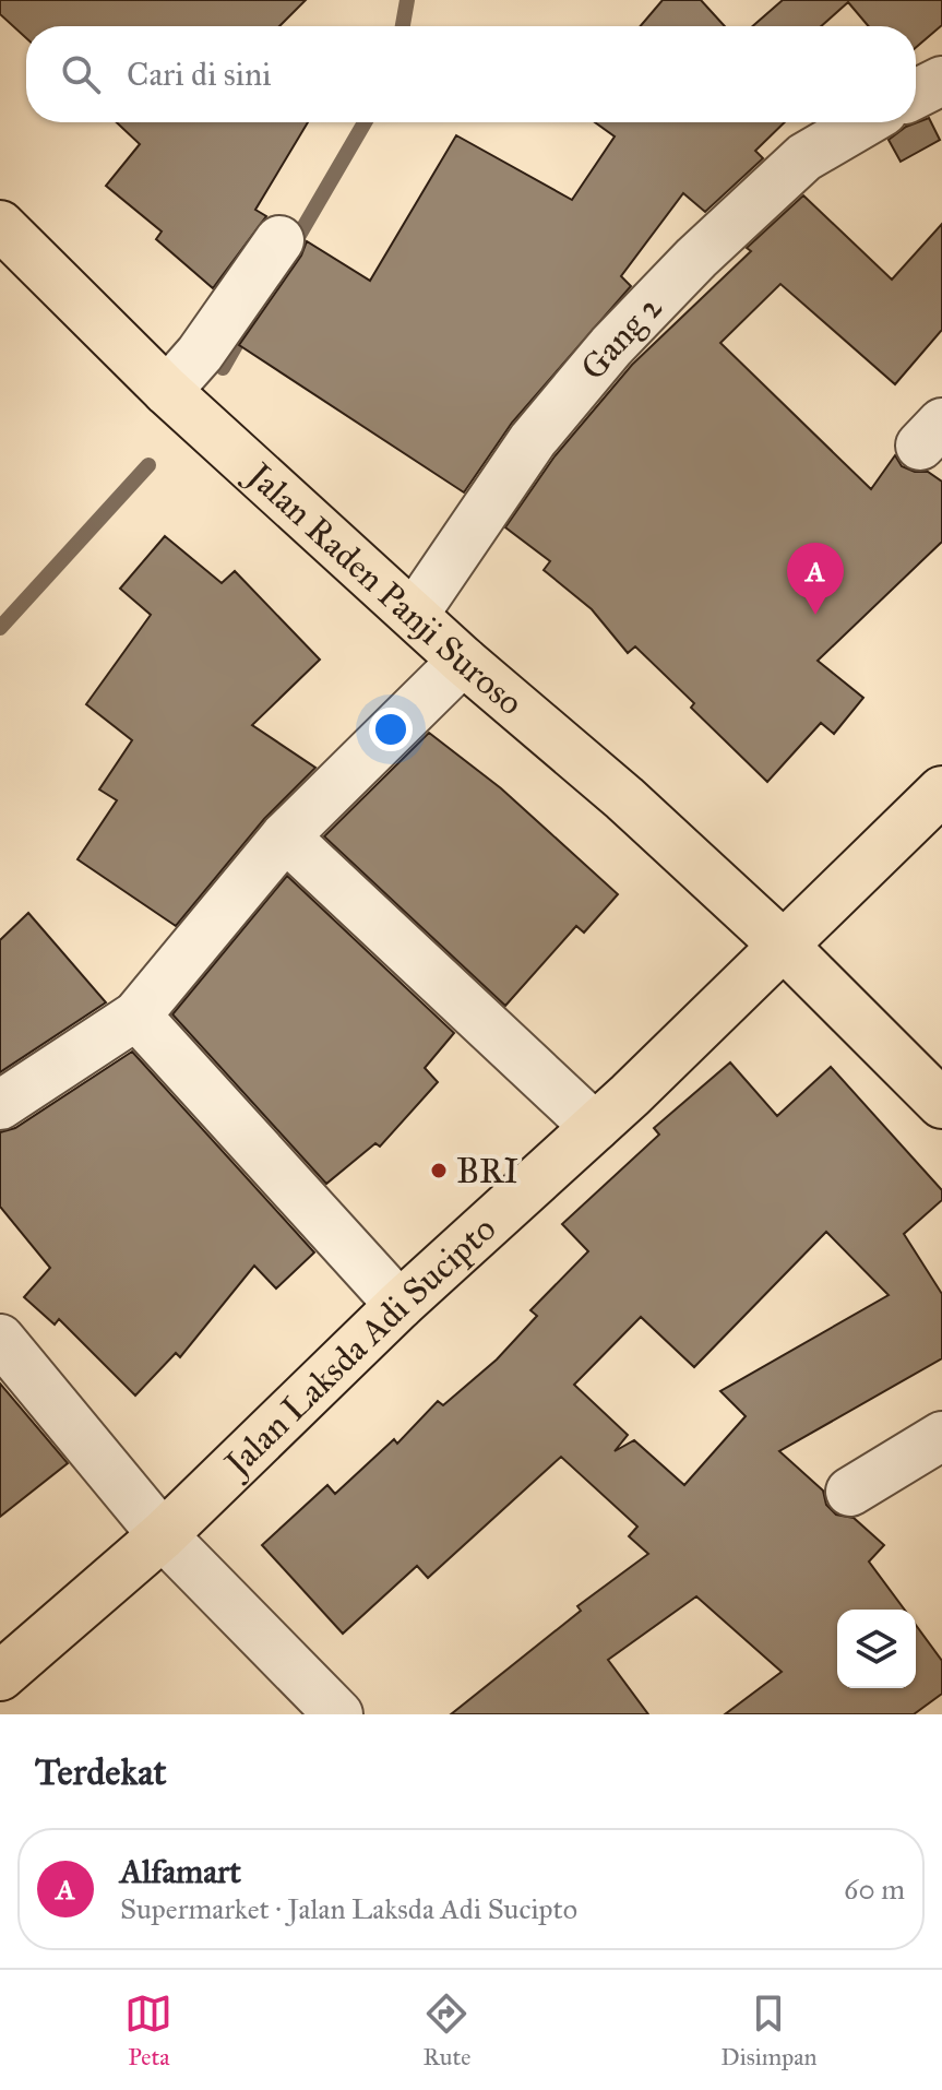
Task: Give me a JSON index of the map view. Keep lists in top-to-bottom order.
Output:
{
  "streets": {
    "main road": ["Jalan Raden Panji Suroso", "Jalan Laksda Adi Sucipto"],
    "street": ["Gang 2"]
  },
  "crossings": [
    ["Gang 2", "Jalan Raden Panji Suroso"],
    ["Jalan Raden Panji Suroso", "Jalan Laksda Adi Sucipto"]
  ],
  "places": ["BRI"],
  "page": {
    "search": "Cari di sini",
    "pins": "A",
    "heading": "Terdekat",
    "list": [
      {
        "mark": "A",
        "name": "Alfamart",
        "note": "Supermarket · Jalan Laksda Adi Sucipto",
        "value": "60 m"
      }
    ],
    "nav": ["Peta", "Rute", "Disimpan"]
  }
}
